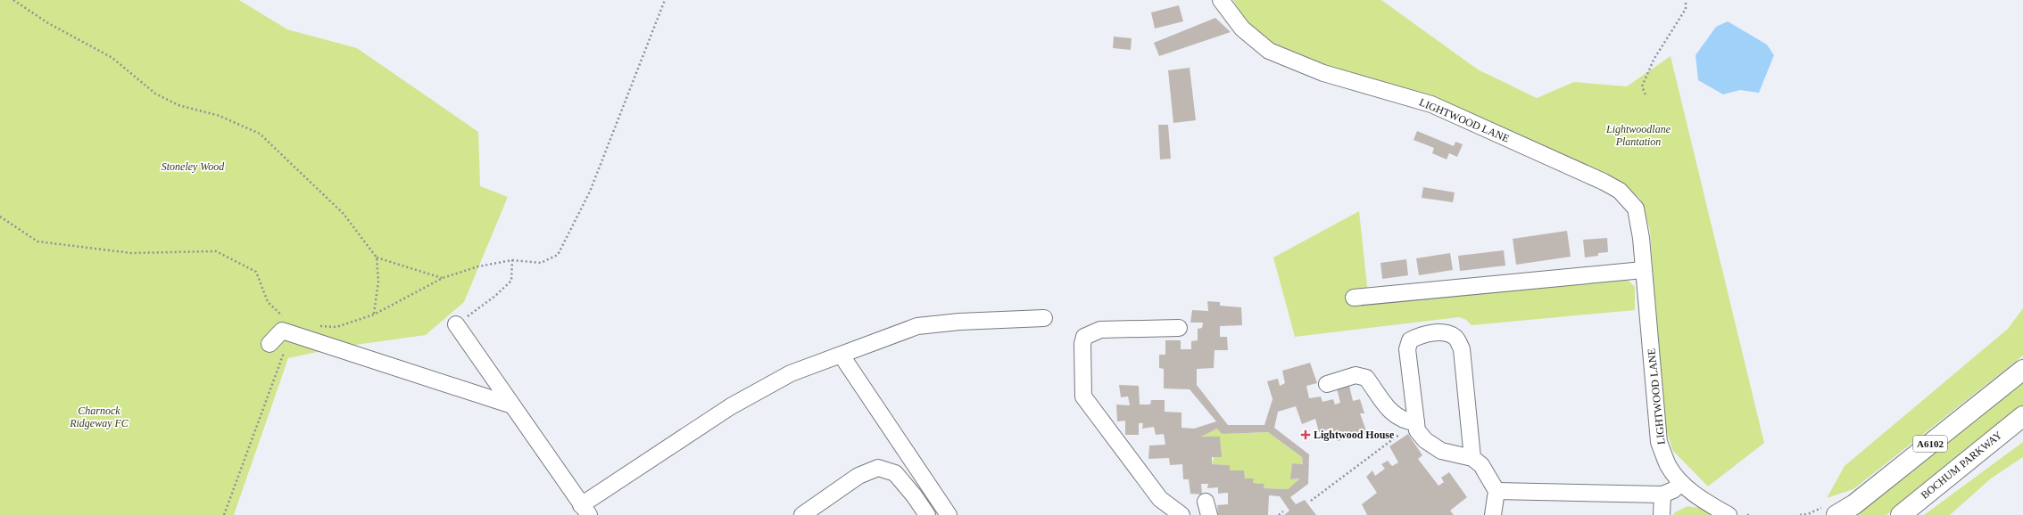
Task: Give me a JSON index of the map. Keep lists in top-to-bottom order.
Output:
{
  "streets": {
    "highway": ["A6102", "BOCHUM PARKWAY"],
    "street": ["LIGHTWOOD LANE"]
  },
  "parks": ["Lightwoodlane Plantation", "Stoneley Wood", "Charnock Ridgeway FC"],
  "places": {
    "health": ["Lightwood House"]
  }
}
